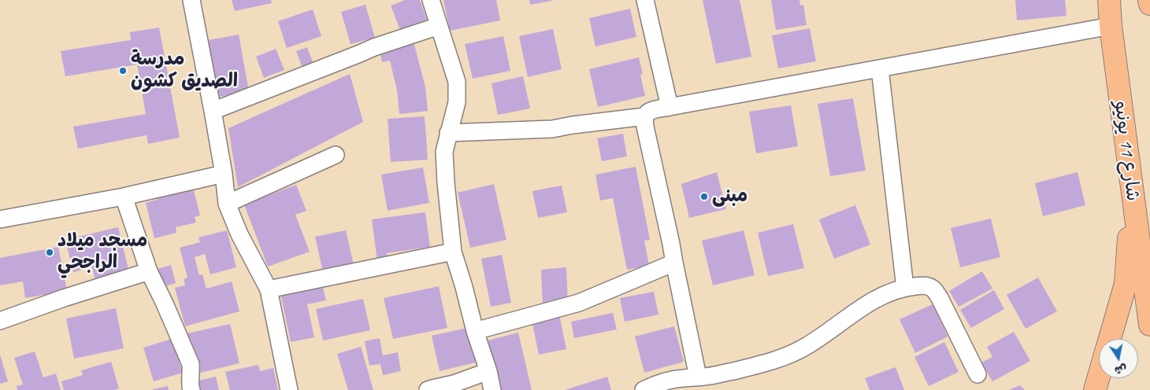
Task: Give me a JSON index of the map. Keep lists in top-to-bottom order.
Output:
{
  "streets": {
    "highway": ["شارع 11 يونيو"]
  },
  "places": ["مدرسة الصديق كشون", "مبنى", "مسجد ميلاد الراجحي"],
  "north": "bottom"
}
